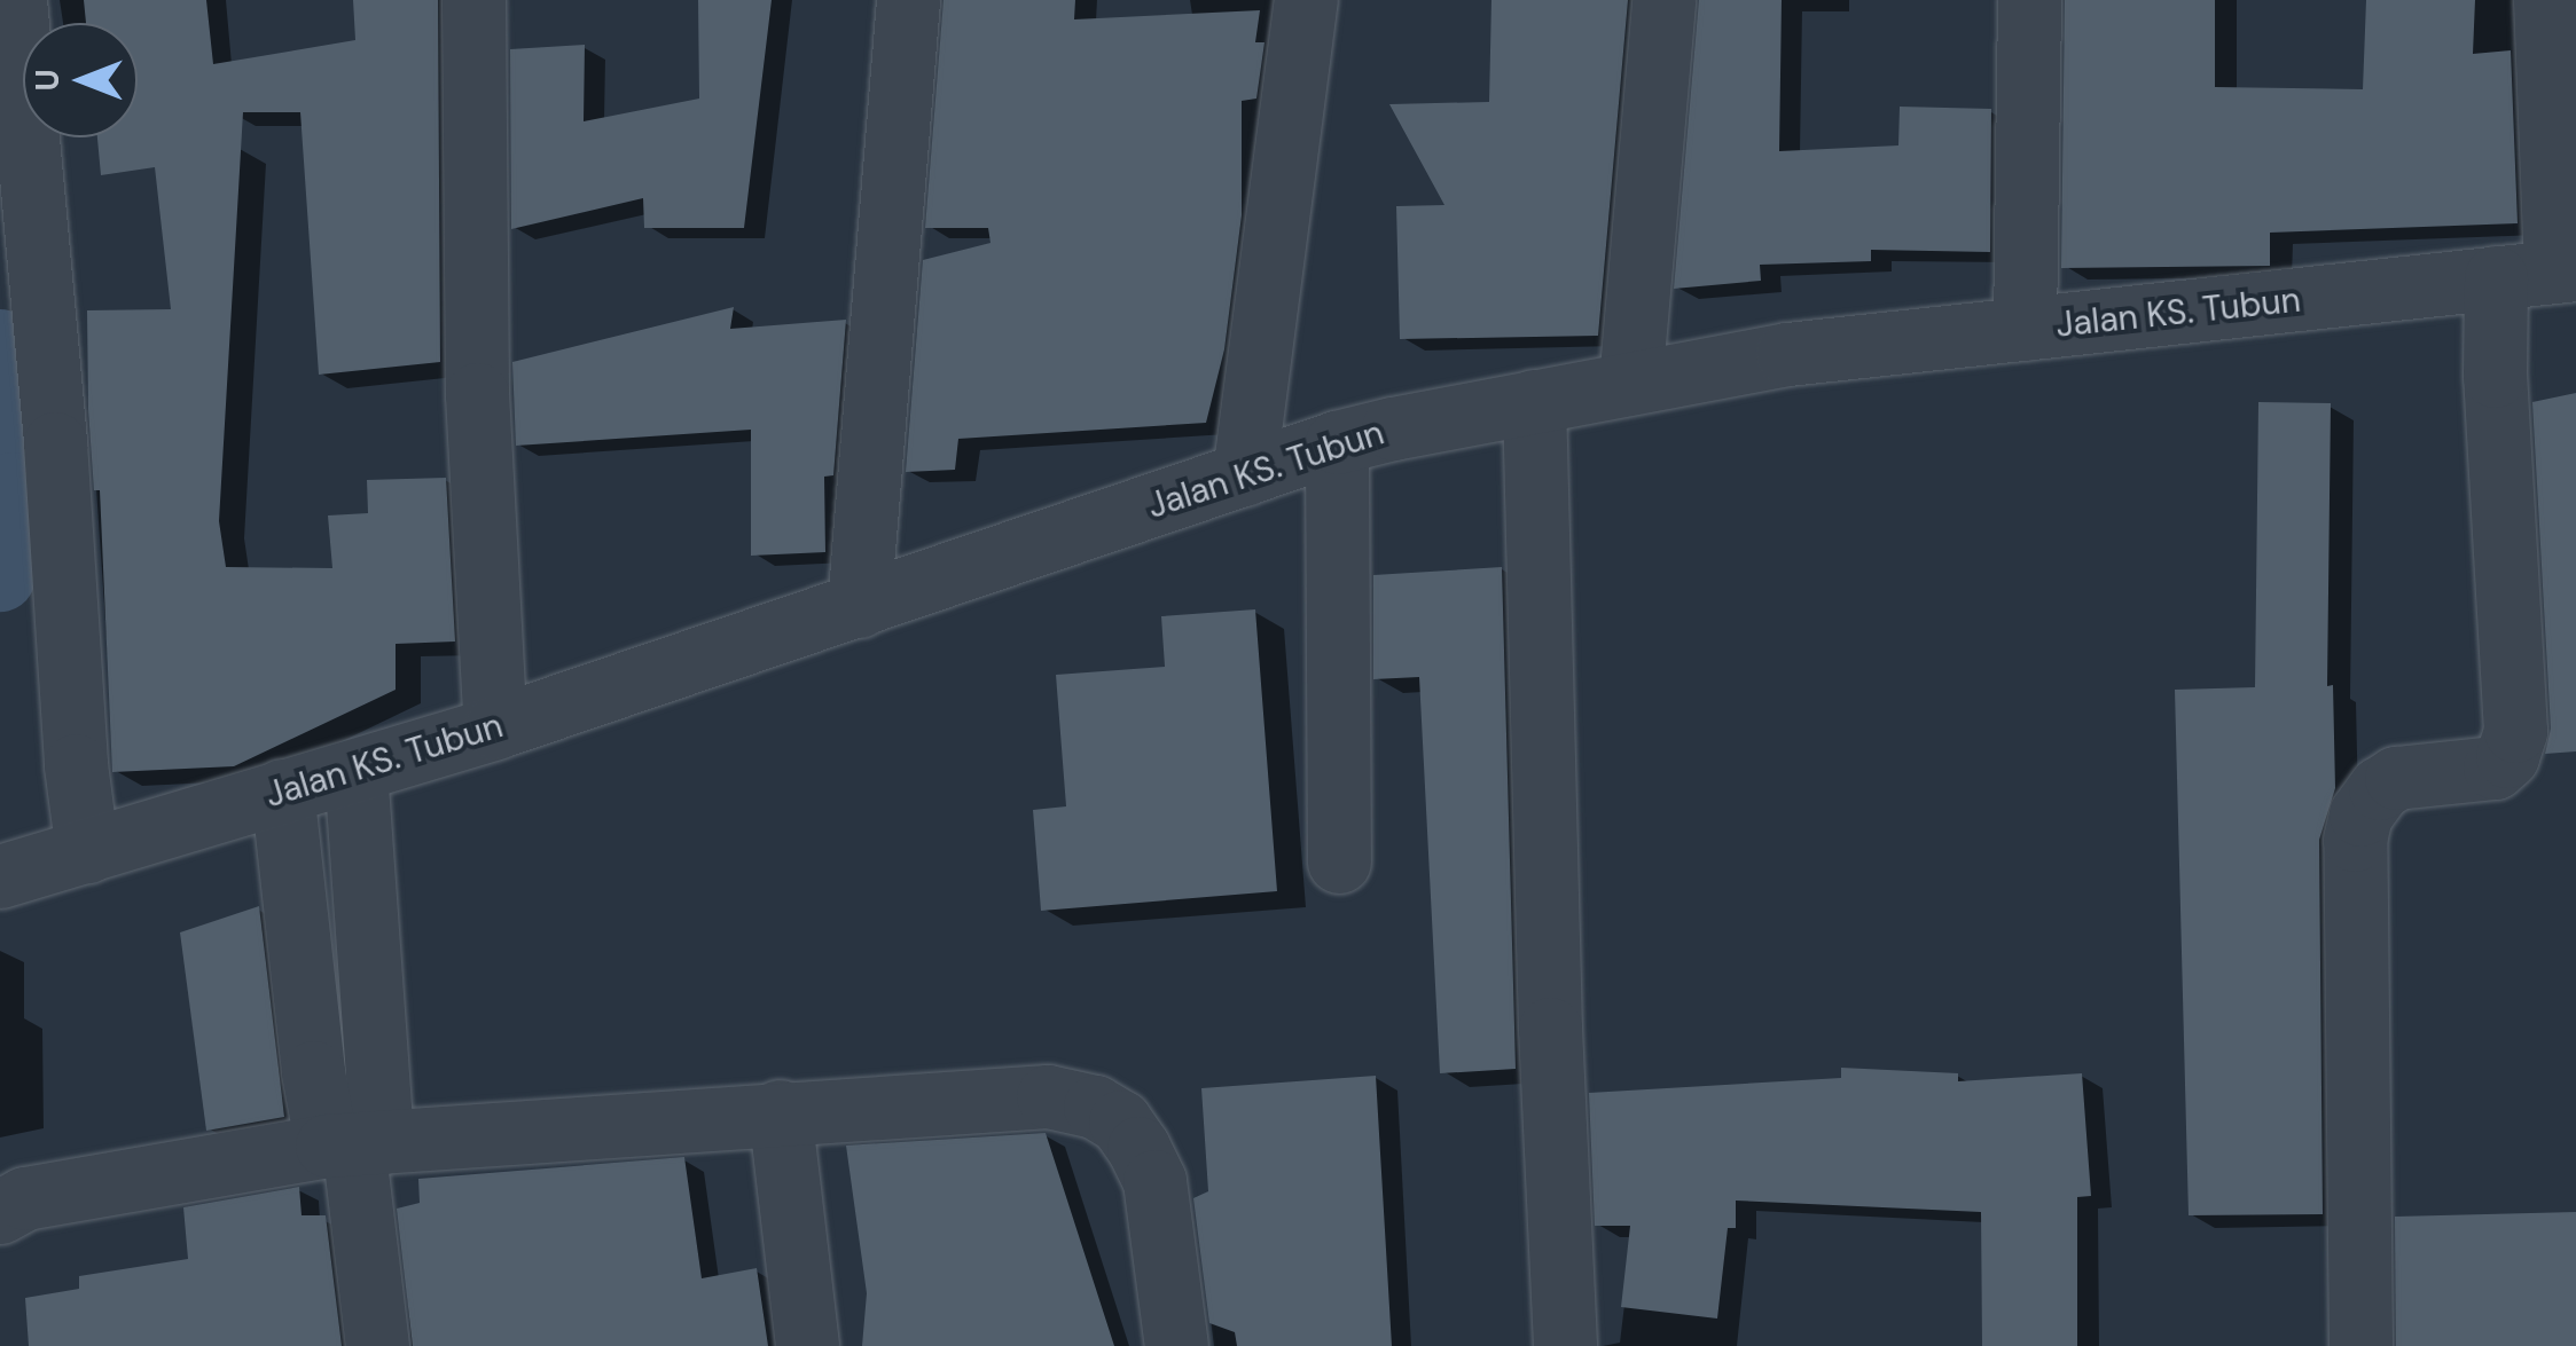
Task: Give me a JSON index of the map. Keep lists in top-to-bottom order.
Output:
{
  "streets": {
    "street": ["Jalan KS. Tubun"]
  },
  "north": "left"
}
